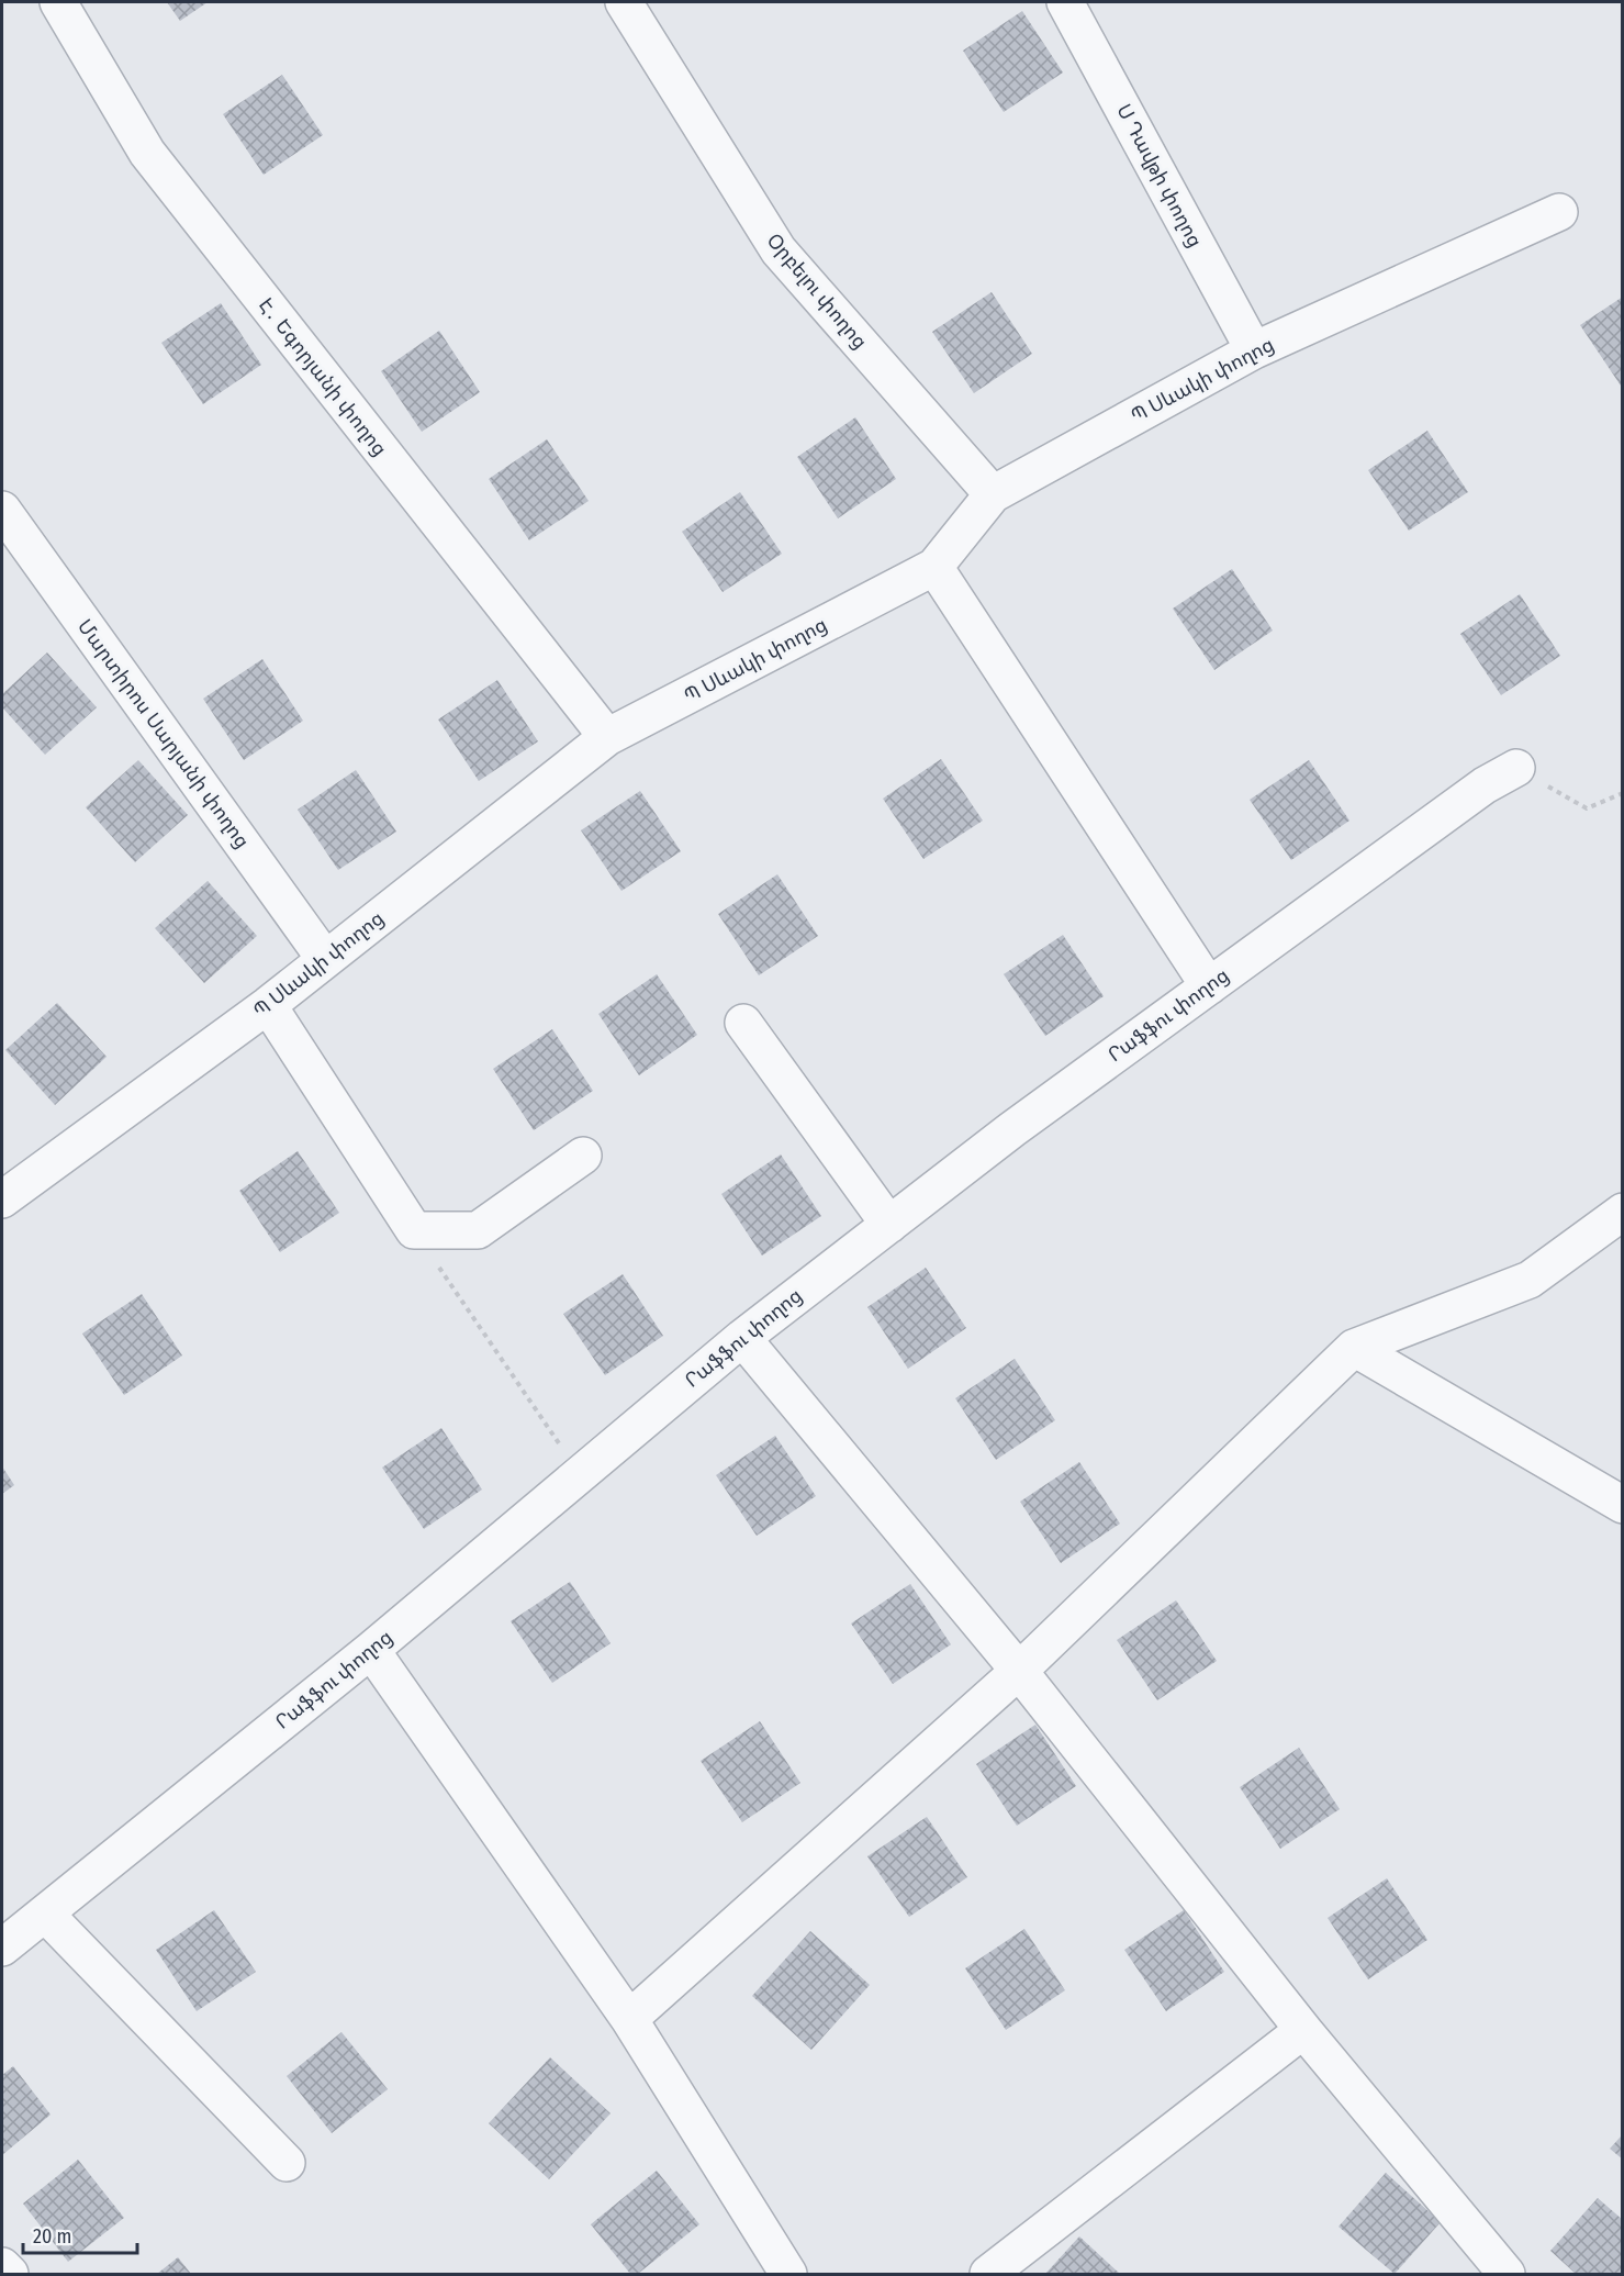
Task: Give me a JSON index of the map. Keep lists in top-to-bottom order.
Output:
{
  "streets": {
    "street": [
      "Ս Դավթի փողոց",
      "Օրբելու փողոց",
      "Է․ Եգորյանի փողոց",
      "Պ Սևակի փողոց",
      "Մարտիրոս Սարյանի փողոց",
      "Րաֆֆու փողոց"
    ]
  },
  "crossings": [
    ["Ս Դավթի փողոց", "Պ Սևակի փողոց"],
    ["Օրբելու փողոց", "Պ Սևակի փողոց"],
    ["Է․ Եգորյանի փողոց", "Պ Սևակի փողոց"],
    ["Պ Սևակի փողոց", "Մարտիրոս Սարյանի փողոց"]
  ],
  "scale_bar": "20 m"
}
